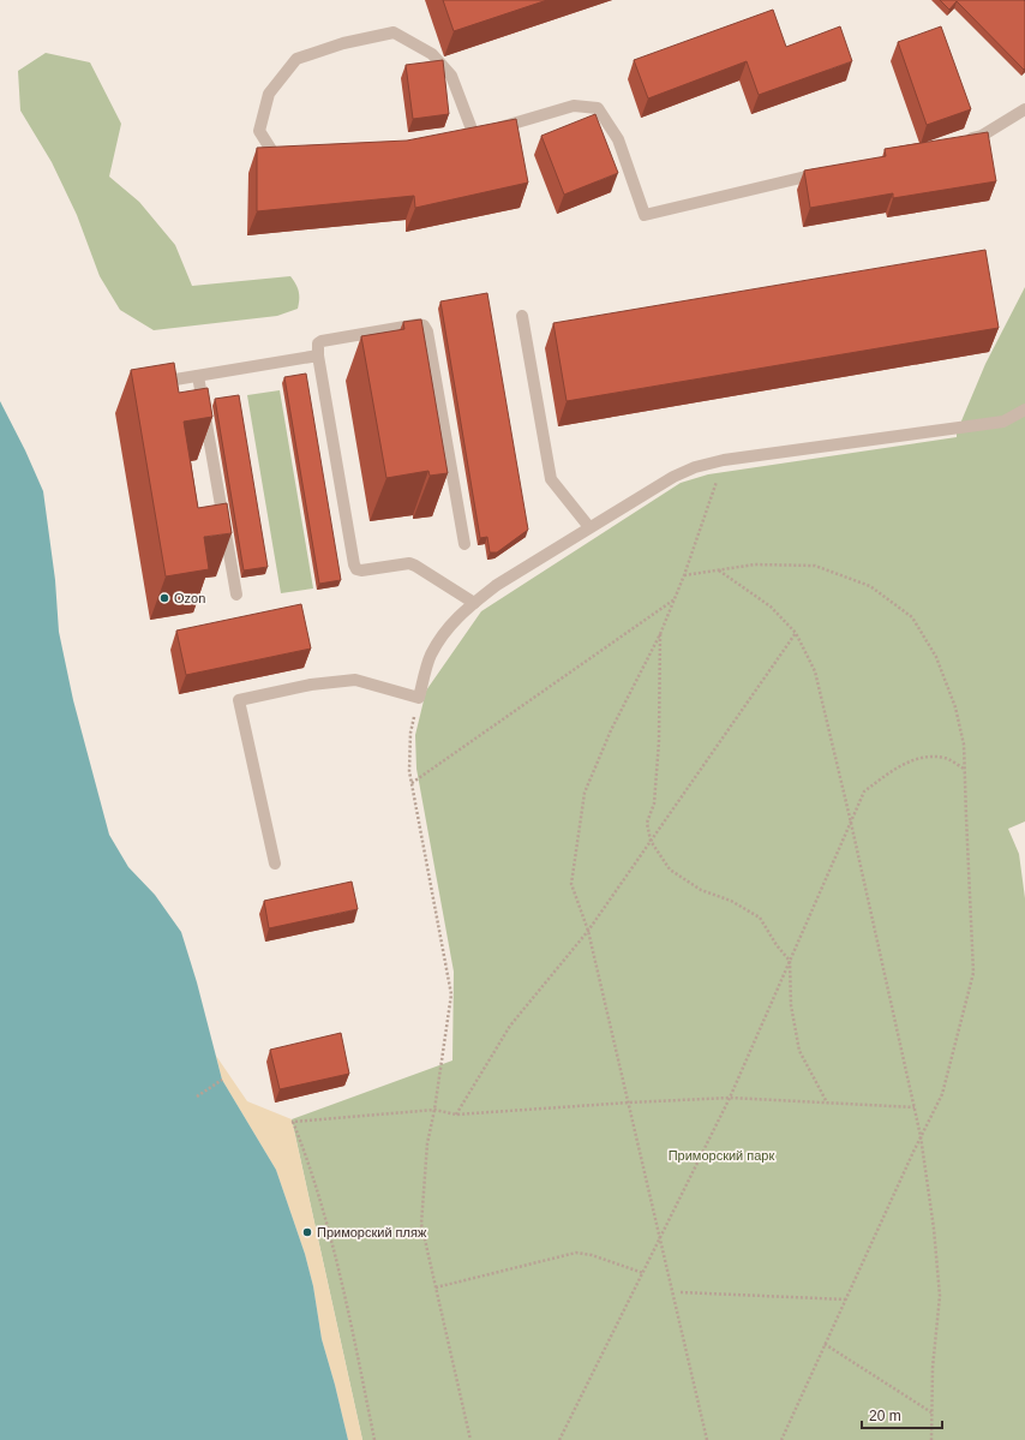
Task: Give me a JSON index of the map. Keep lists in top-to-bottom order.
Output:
{
  "parks": ["Приморский парк"],
  "places": ["Ozon", "Приморский пляж"],
  "scale_bar": "20 m"
}
